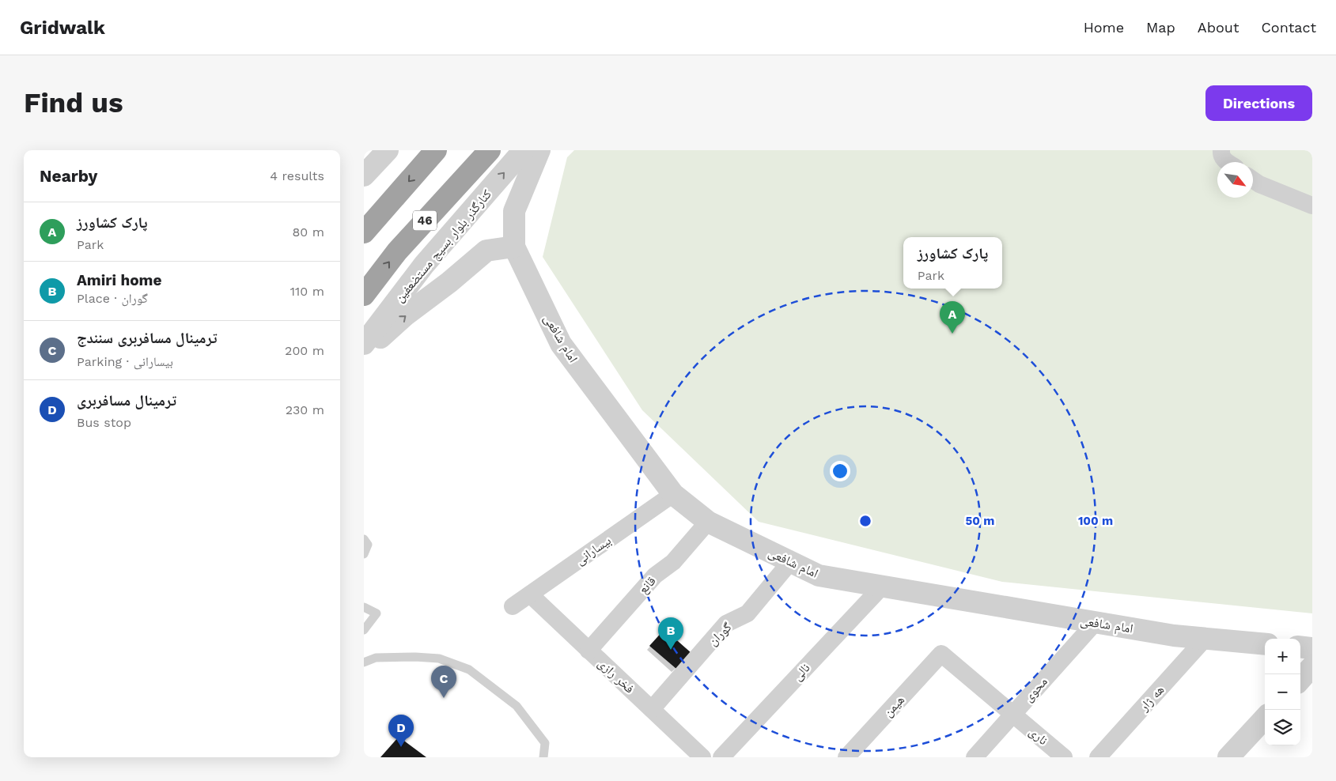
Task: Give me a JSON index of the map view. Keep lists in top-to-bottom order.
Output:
{
  "streets": {
    "highway": ["46"],
    "street": [
      "کنارگذر بلوار بسیج مستضعفین",
      "امام شافعی",
      "بیسارانی",
      "قانع",
      "گوران",
      "نالی",
      "فخر رازی",
      "محوی",
      "هه ژار",
      "هیمن",
      "ناری"
    ]
  },
  "crossings": [
    ["امام شافعی", "بیسارانی"],
    ["امام شافعی", "قانع"],
    ["امام شافعی", "گوران"],
    ["امام شافعی", "نالی"],
    ["امام شافعی", "محوی"],
    ["امام شافعی", "هه ژار"],
    ["بیسارانی", "فخر رازی"],
    ["قانع", "فخر رازی"],
    ["گوران", "فخر رازی"],
    ["محوی", "ناری"],
    ["هیمن", "ناری"]
  ],
  "north": "bottom right",
  "page": {
    "header": "Gridwalk",
    "nav": [
      "Home",
      "Map",
      "About",
      "Contact"
    ],
    "buttons": "Directions",
    "title": "Find us",
    "heading": ["Nearby", "4 results"],
    "list": [
      {
        "mark": "A",
        "name": "پارک کشاورز",
        "note": "Park",
        "value": "80 m"
      },
      {
        "mark": "B",
        "name": "Amiri home",
        "note": "Place · گوران",
        "value": "110 m"
      },
      {
        "mark": "C",
        "name": "ترمینال مسافربری سنندج",
        "note": "Parking · بیسارانی",
        "value": "200 m"
      },
      {
        "mark": "D",
        "name": "ترمینال مسافربری",
        "note": "Bus stop",
        "value": "230 m"
      }
    ],
    "popup": ["پارک کشاورز", "Park"],
    "pins": [
      "A",
      "B",
      "C",
      "D"
    ],
    "map_buttons": ["+", "−"]
  },
  "rings": ["50 m", "100 m"]
}
